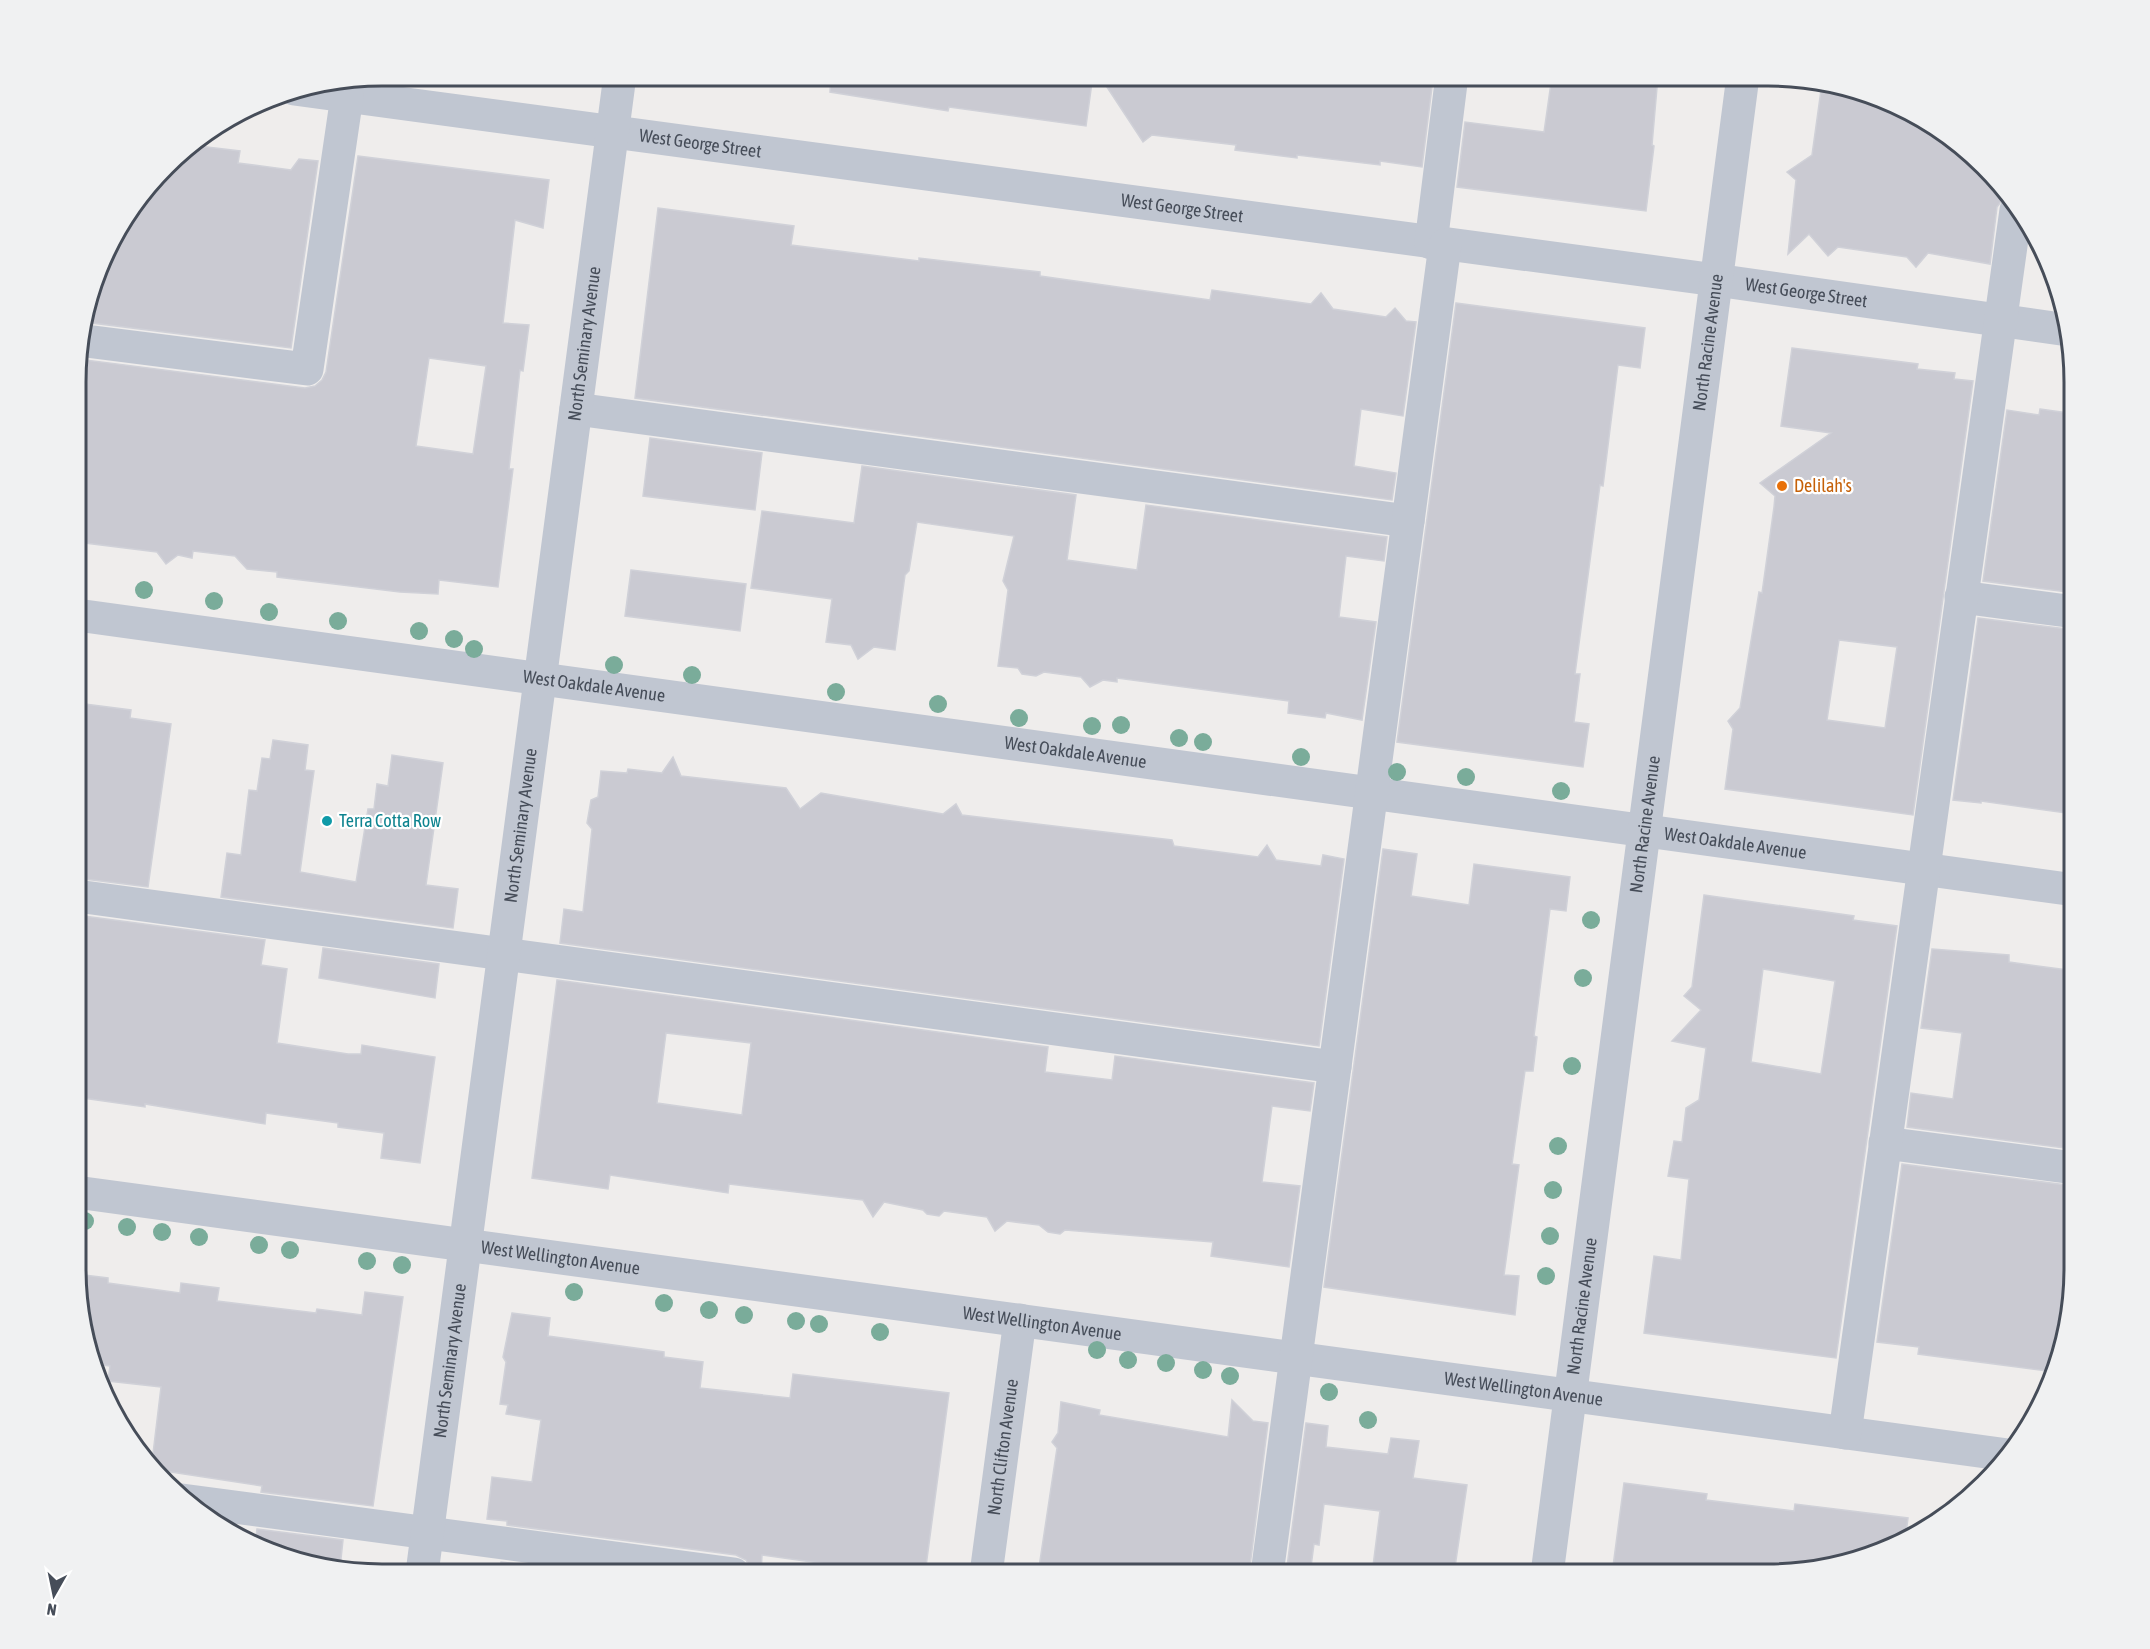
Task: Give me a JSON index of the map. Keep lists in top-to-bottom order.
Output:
{
  "streets": {
    "street": [
      "West George Street",
      "North Seminary Avenue",
      "North Racine Avenue",
      "West Oakdale Avenue",
      "West Wellington Avenue",
      "North Clifton Avenue"
    ]
  },
  "crossings": [
    ["West George Street", "North Seminary Avenue"],
    ["West George Street", "North Racine Avenue"],
    ["North Seminary Avenue", "West Oakdale Avenue"],
    ["North Seminary Avenue", "West Wellington Avenue"],
    ["North Racine Avenue", "West Oakdale Avenue"],
    ["North Racine Avenue", "West Wellington Avenue"],
    ["West Wellington Avenue", "North Clifton Avenue"]
  ],
  "places": ["Delilah's", "Terra Cotta Row"],
  "north": "bottom"
}
